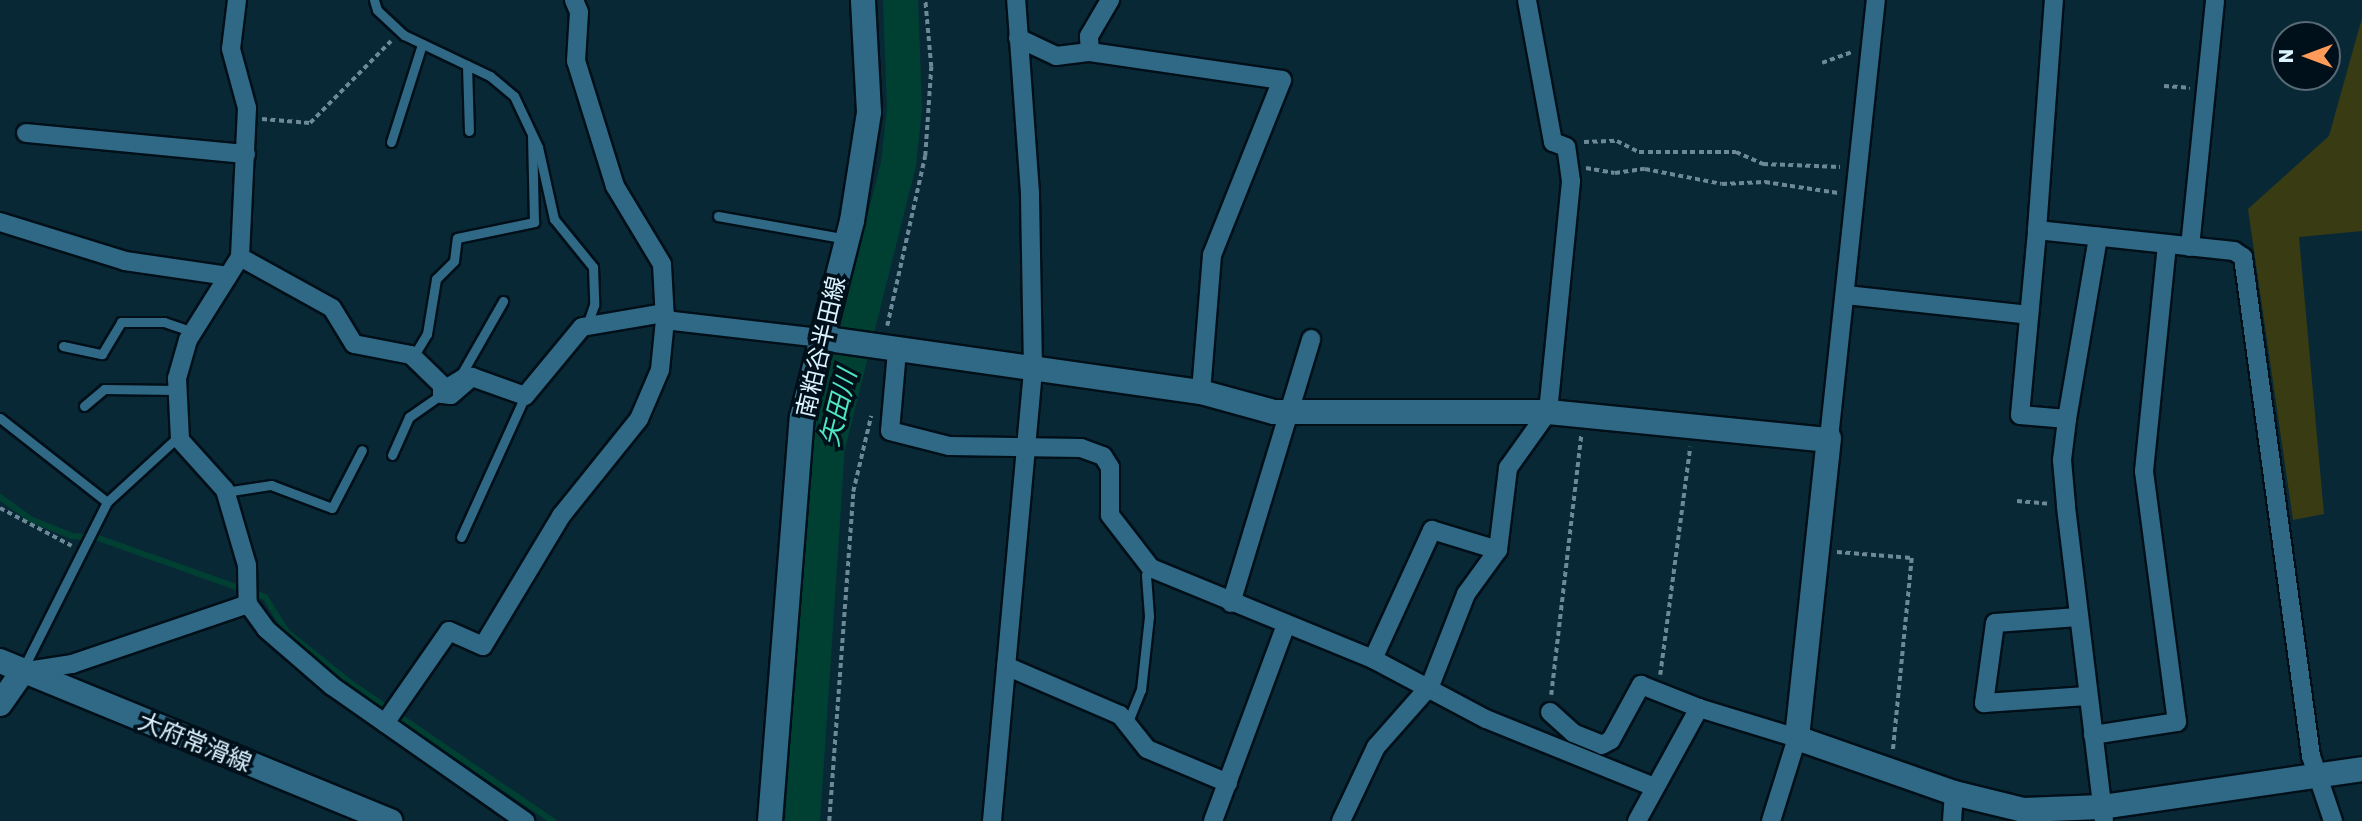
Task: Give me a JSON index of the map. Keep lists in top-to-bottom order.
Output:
{
  "streets": {
    "street": ["南粕谷半田線", "大府常滑線"]
  },
  "water": ["矢田川"],
  "north": "left"
}
